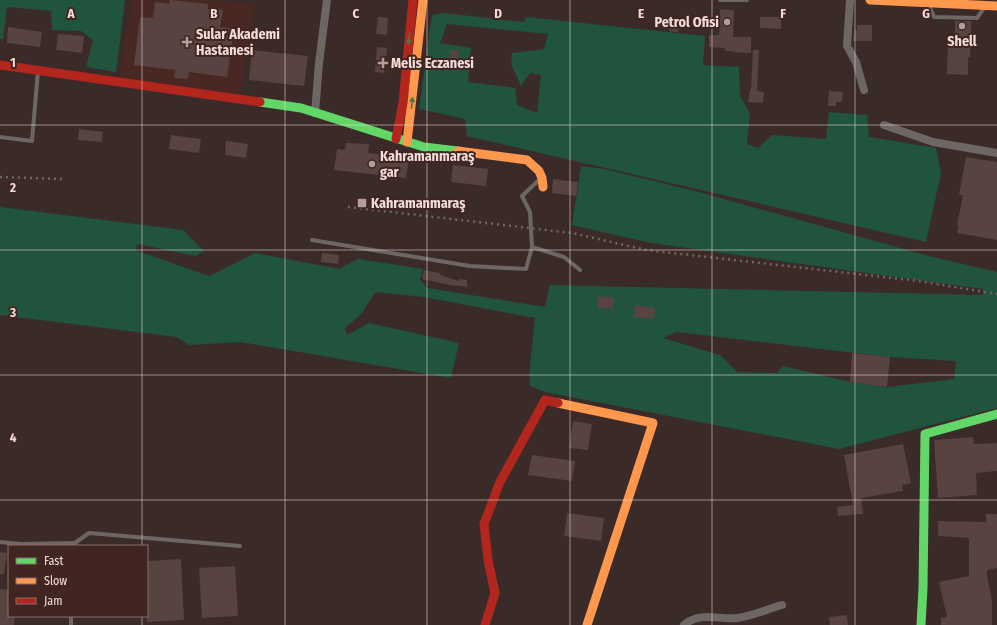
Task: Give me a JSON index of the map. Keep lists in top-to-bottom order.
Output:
{
  "places": {
    "other": ["Petrol Ofisi", "Shell", "Kahramanmaraş gar"],
    "health": ["Sular Akademi Hastanesi", "Melis Eczanesi"],
    "transit": ["Kahramanmaraş"]
  },
  "legend": ["Fast", "Slow", "Jam"],
  "grid": {
    "columns": [
      "A",
      "B",
      "C",
      "D",
      "E",
      "F",
      "G"
    ],
    "rows": [
      "1",
      "2",
      "3",
      "4"
    ]
  }
}
